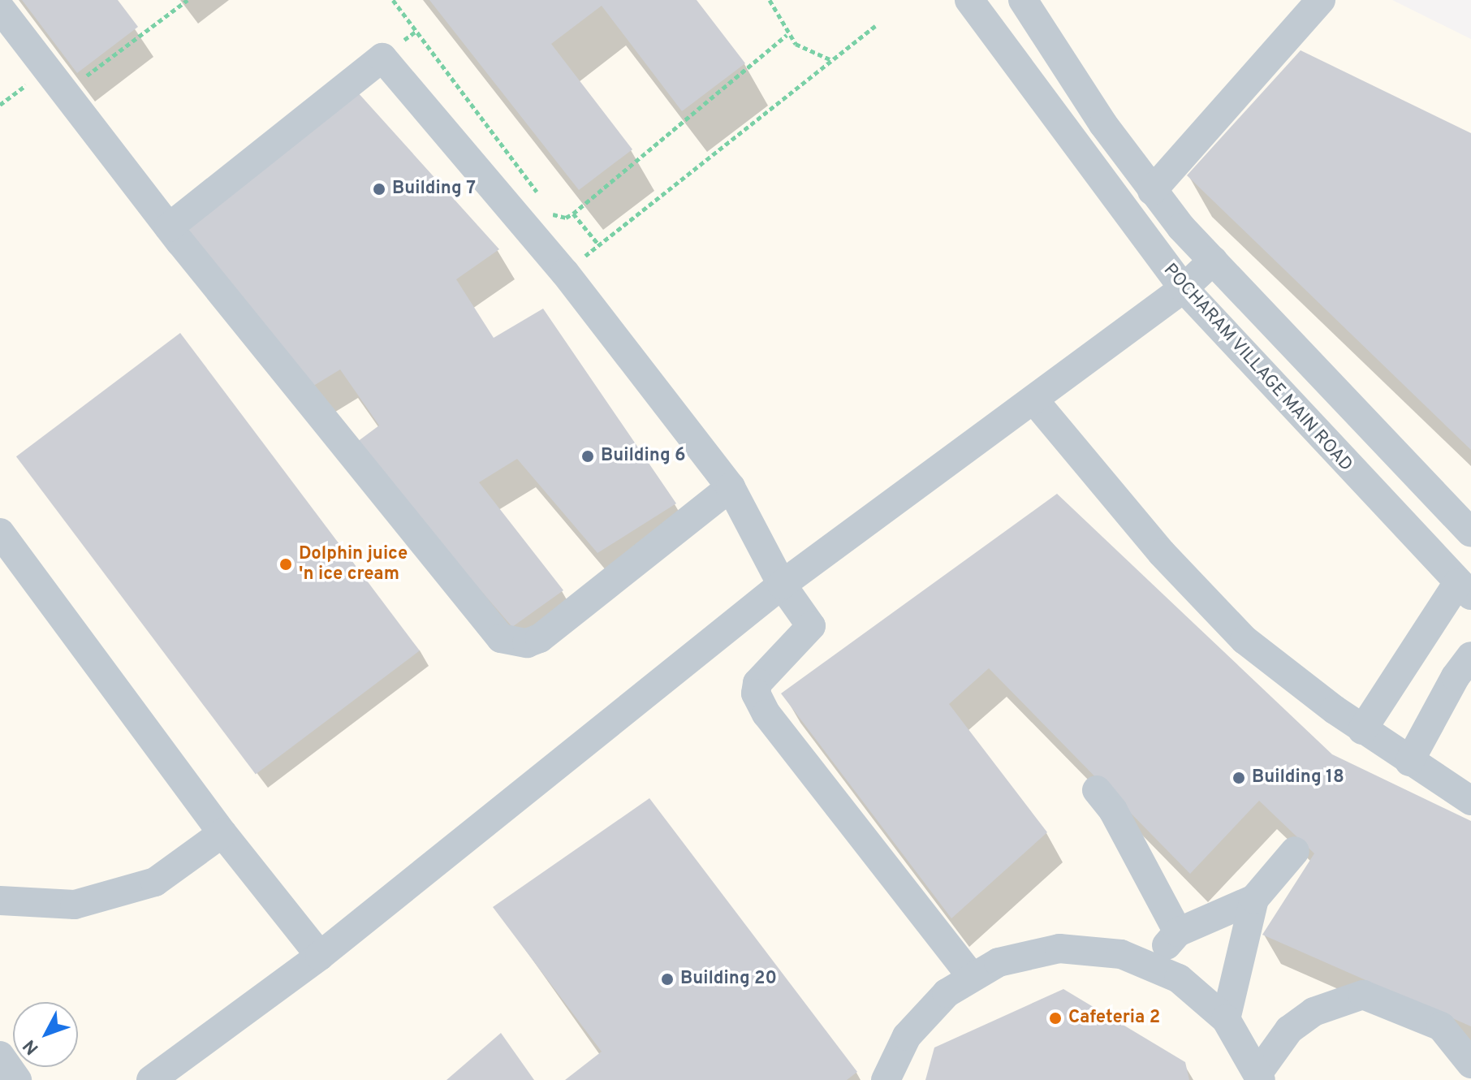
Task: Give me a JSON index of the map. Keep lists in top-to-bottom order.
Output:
{
  "streets": {
    "lane": ["POCHARAM VILLAGE MAIN ROAD"]
  },
  "places": [
    "Building 7",
    "Building 6",
    "Dolphin juice 'n ice cream",
    "Building 18",
    "Building 20",
    "Cafeteria 2"
  ],
  "north": "bottom left"
}
